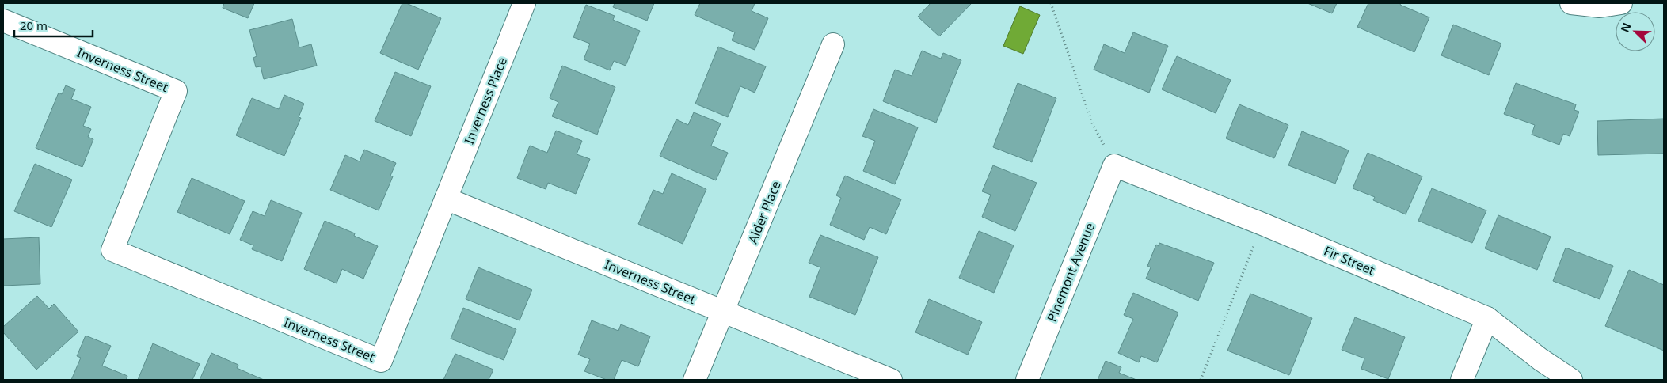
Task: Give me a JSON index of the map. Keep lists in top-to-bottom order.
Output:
{
  "streets": {
    "street": [
      "Inverness Street",
      "Inverness Place",
      "Alder Place",
      "Fir Street",
      "Pinemont Avenue"
    ]
  },
  "crossings": [
    ["Inverness Street", "Inverness Place"],
    ["Inverness Street", "Alder Place"],
    ["Fir Street", "Pinemont Avenue"]
  ],
  "scale_bar": "20 m",
  "north": "top left"
}
